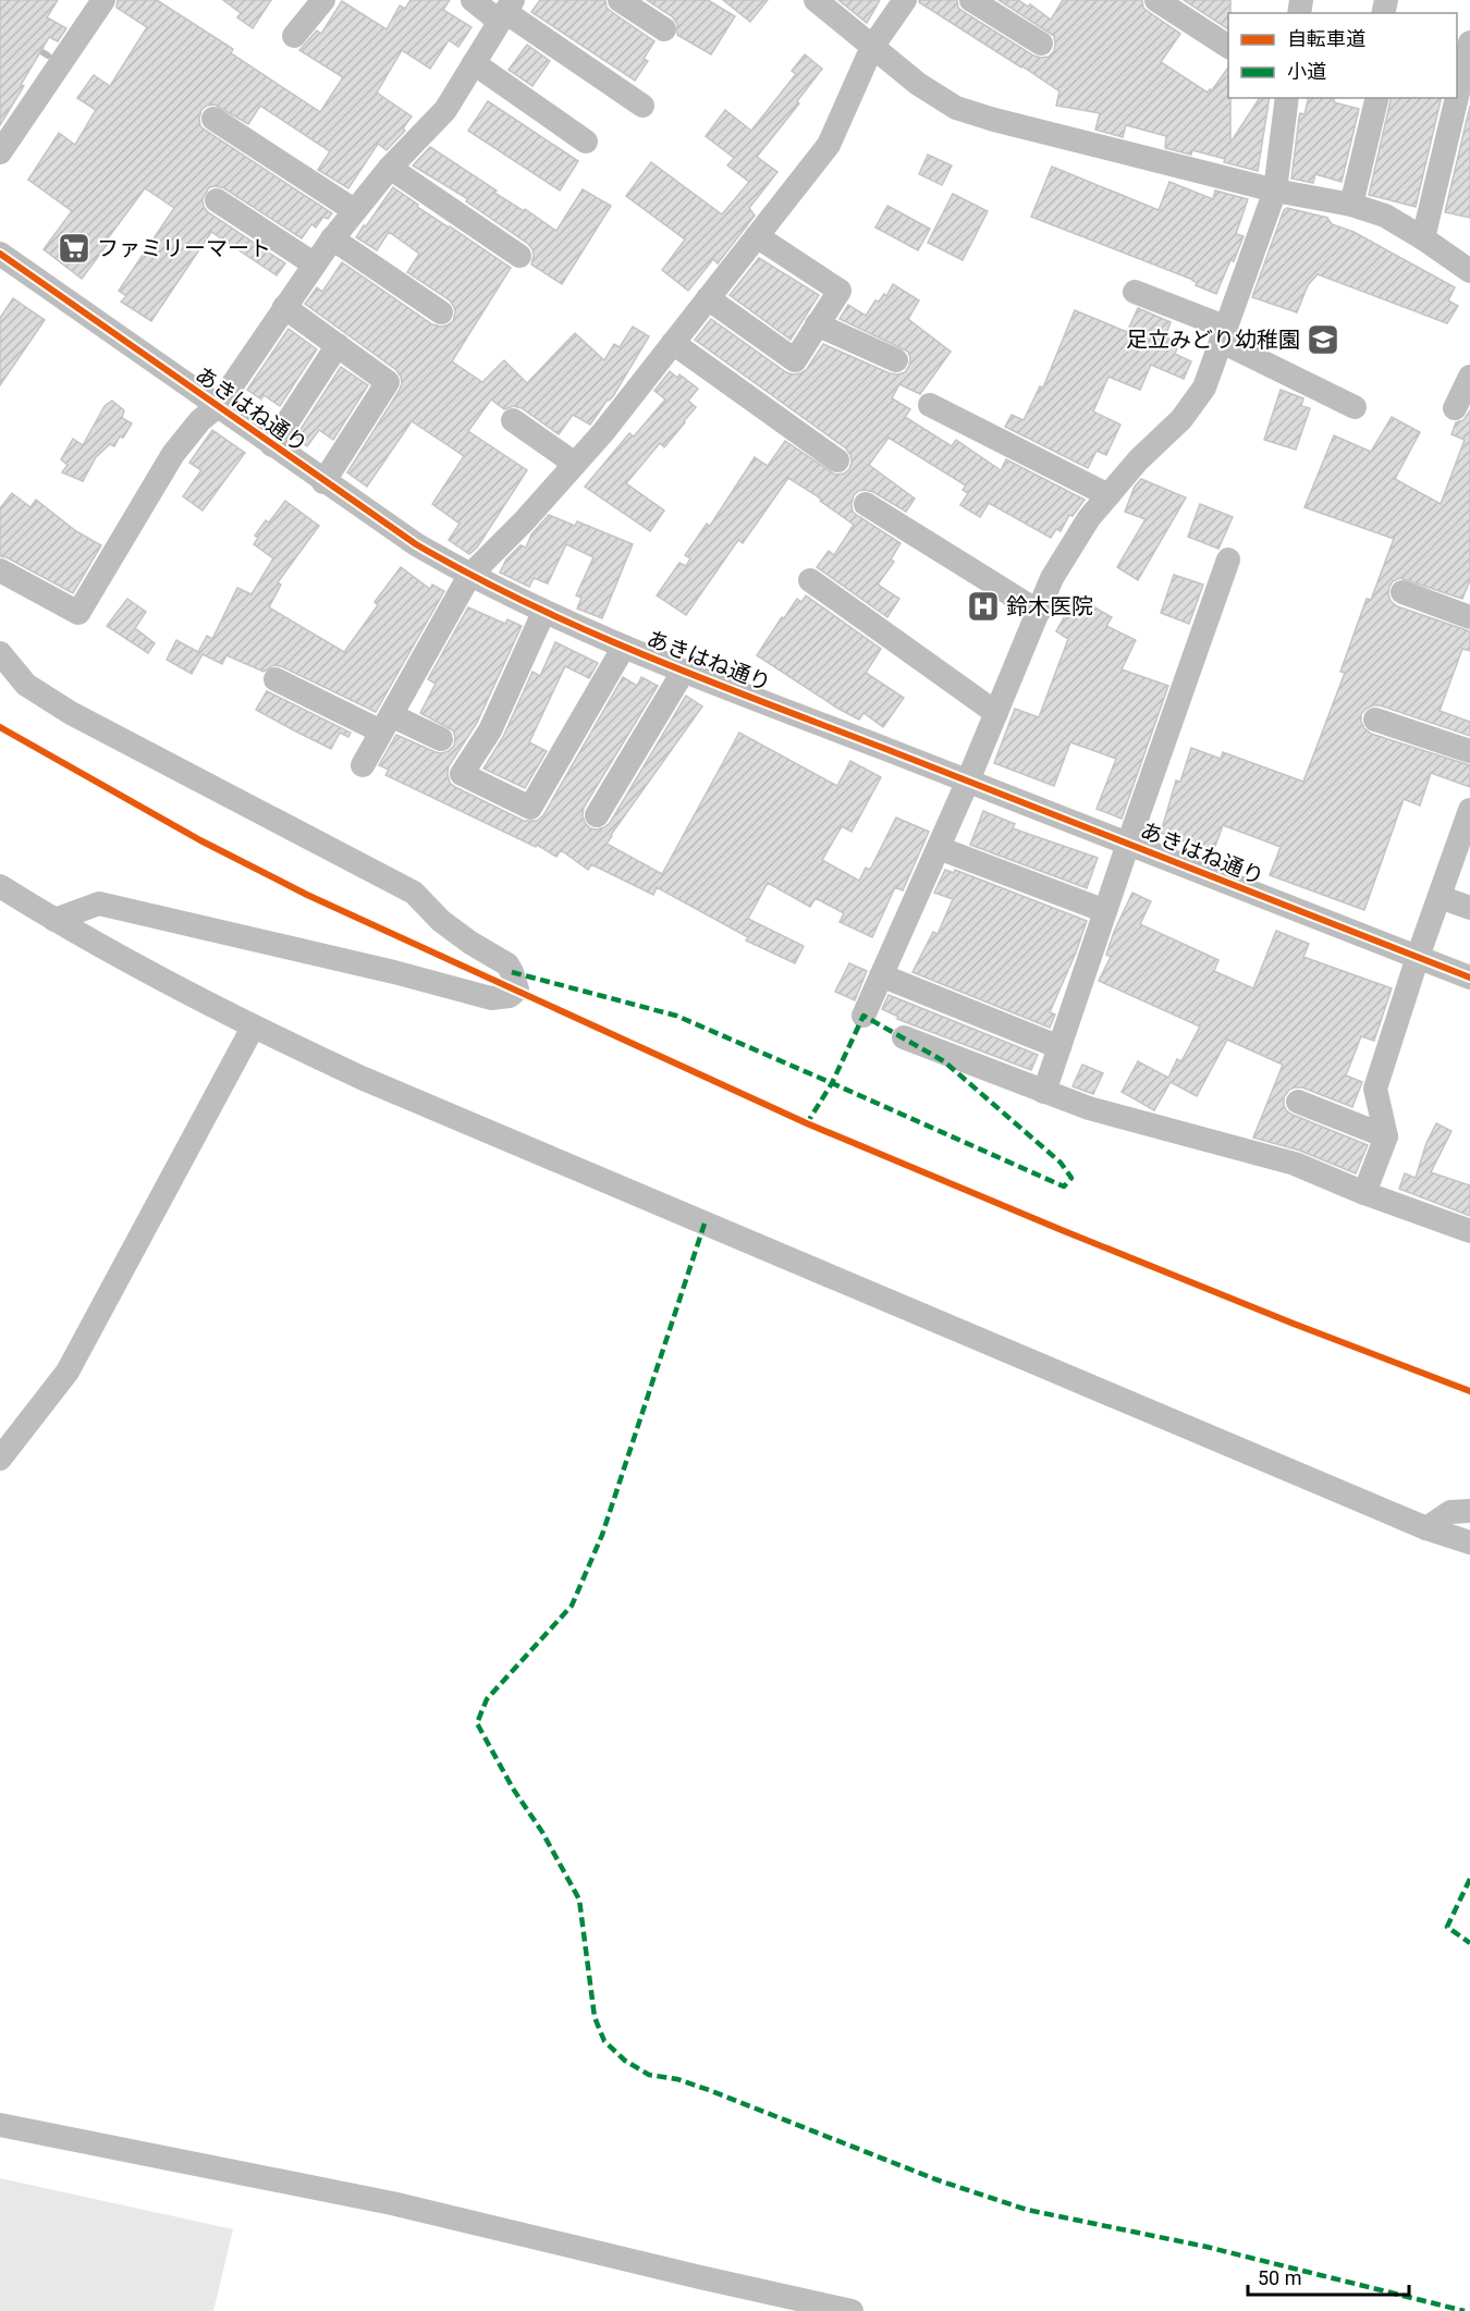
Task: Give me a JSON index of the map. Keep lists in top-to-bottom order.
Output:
{
  "streets": {
    "street": ["あきはね通り"]
  },
  "places": {
    "supermarket": ["ファミリーマート"],
    "school or university": ["足立みどり幼稚園"],
    "hospital": ["鈴木医院"]
  },
  "legend": ["自転車道", "小道"],
  "scale_bar": "50 m"
}
